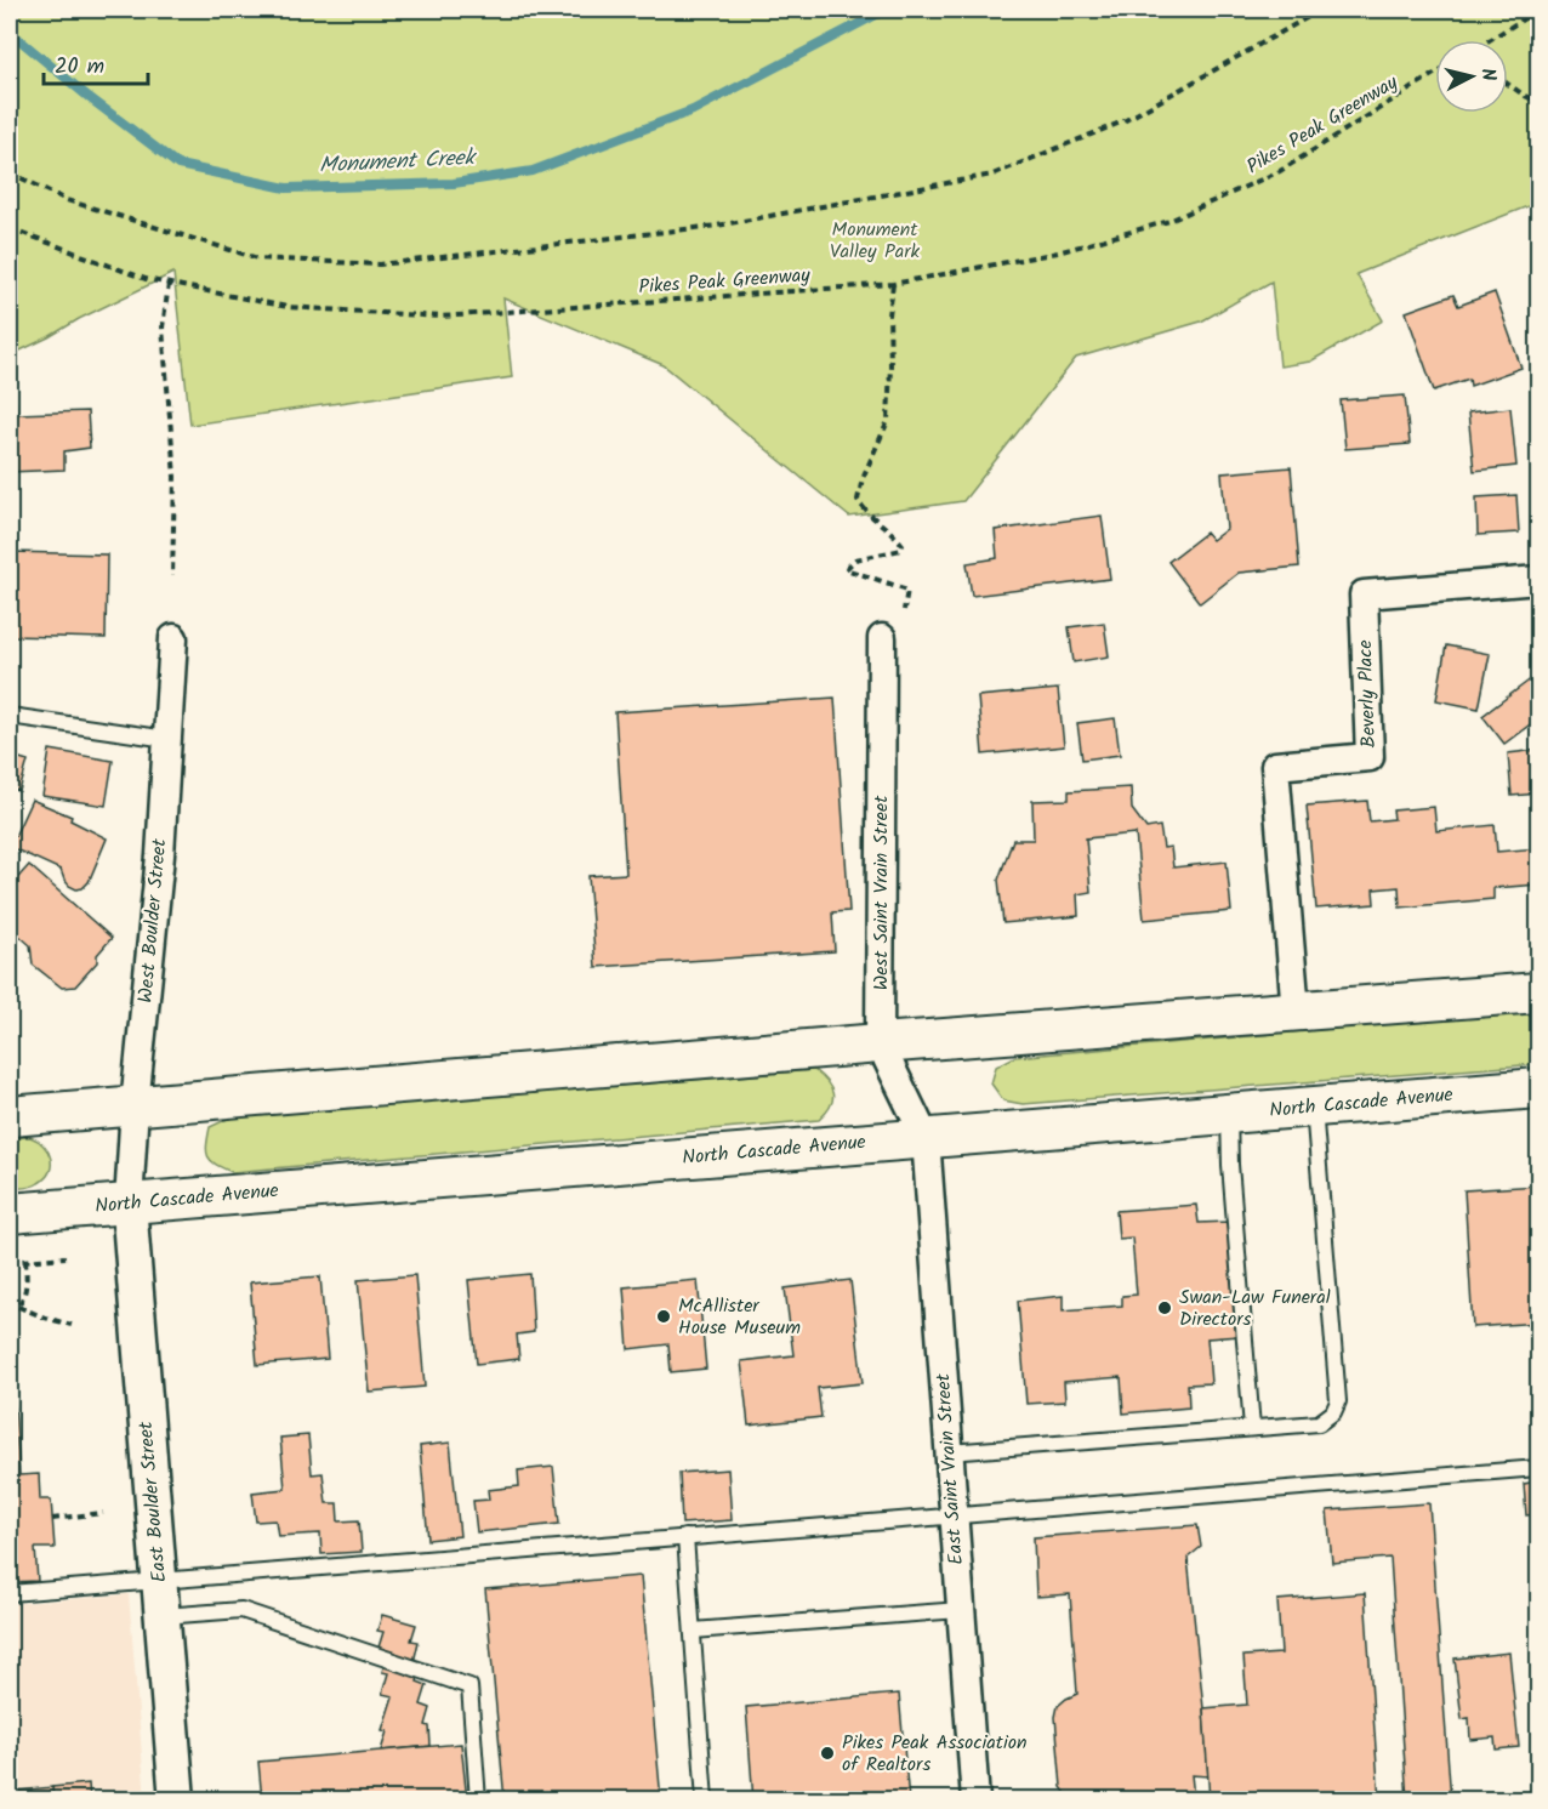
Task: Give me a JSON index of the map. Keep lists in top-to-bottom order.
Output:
{
  "streets": {
    "main road": ["North Cascade Avenue"],
    "street": [
      "Beverly Place",
      "West Saint Vrain Street",
      "West Boulder Street",
      "East Saint Vrain Street",
      "East Boulder Street"
    ],
    "path": ["Pikes Peak Greenway"]
  },
  "crossings": [
    ["West Saint Vrain Street", "North Cascade Avenue"],
    ["West Saint Vrain Street", "East Saint Vrain Street"],
    ["West Boulder Street", "North Cascade Avenue"],
    ["West Boulder Street", "East Boulder Street"],
    ["North Cascade Avenue", "East Saint Vrain Street"],
    ["North Cascade Avenue", "East Boulder Street"]
  ],
  "water": ["Monument Creek"],
  "parks": ["Monument Valley Park"],
  "places": ["Swan-Law Funeral Directors", "McAllister House Museum", "Pikes Peak Association of Realtors"],
  "scale_bar": "20 m",
  "north": "right"
}
